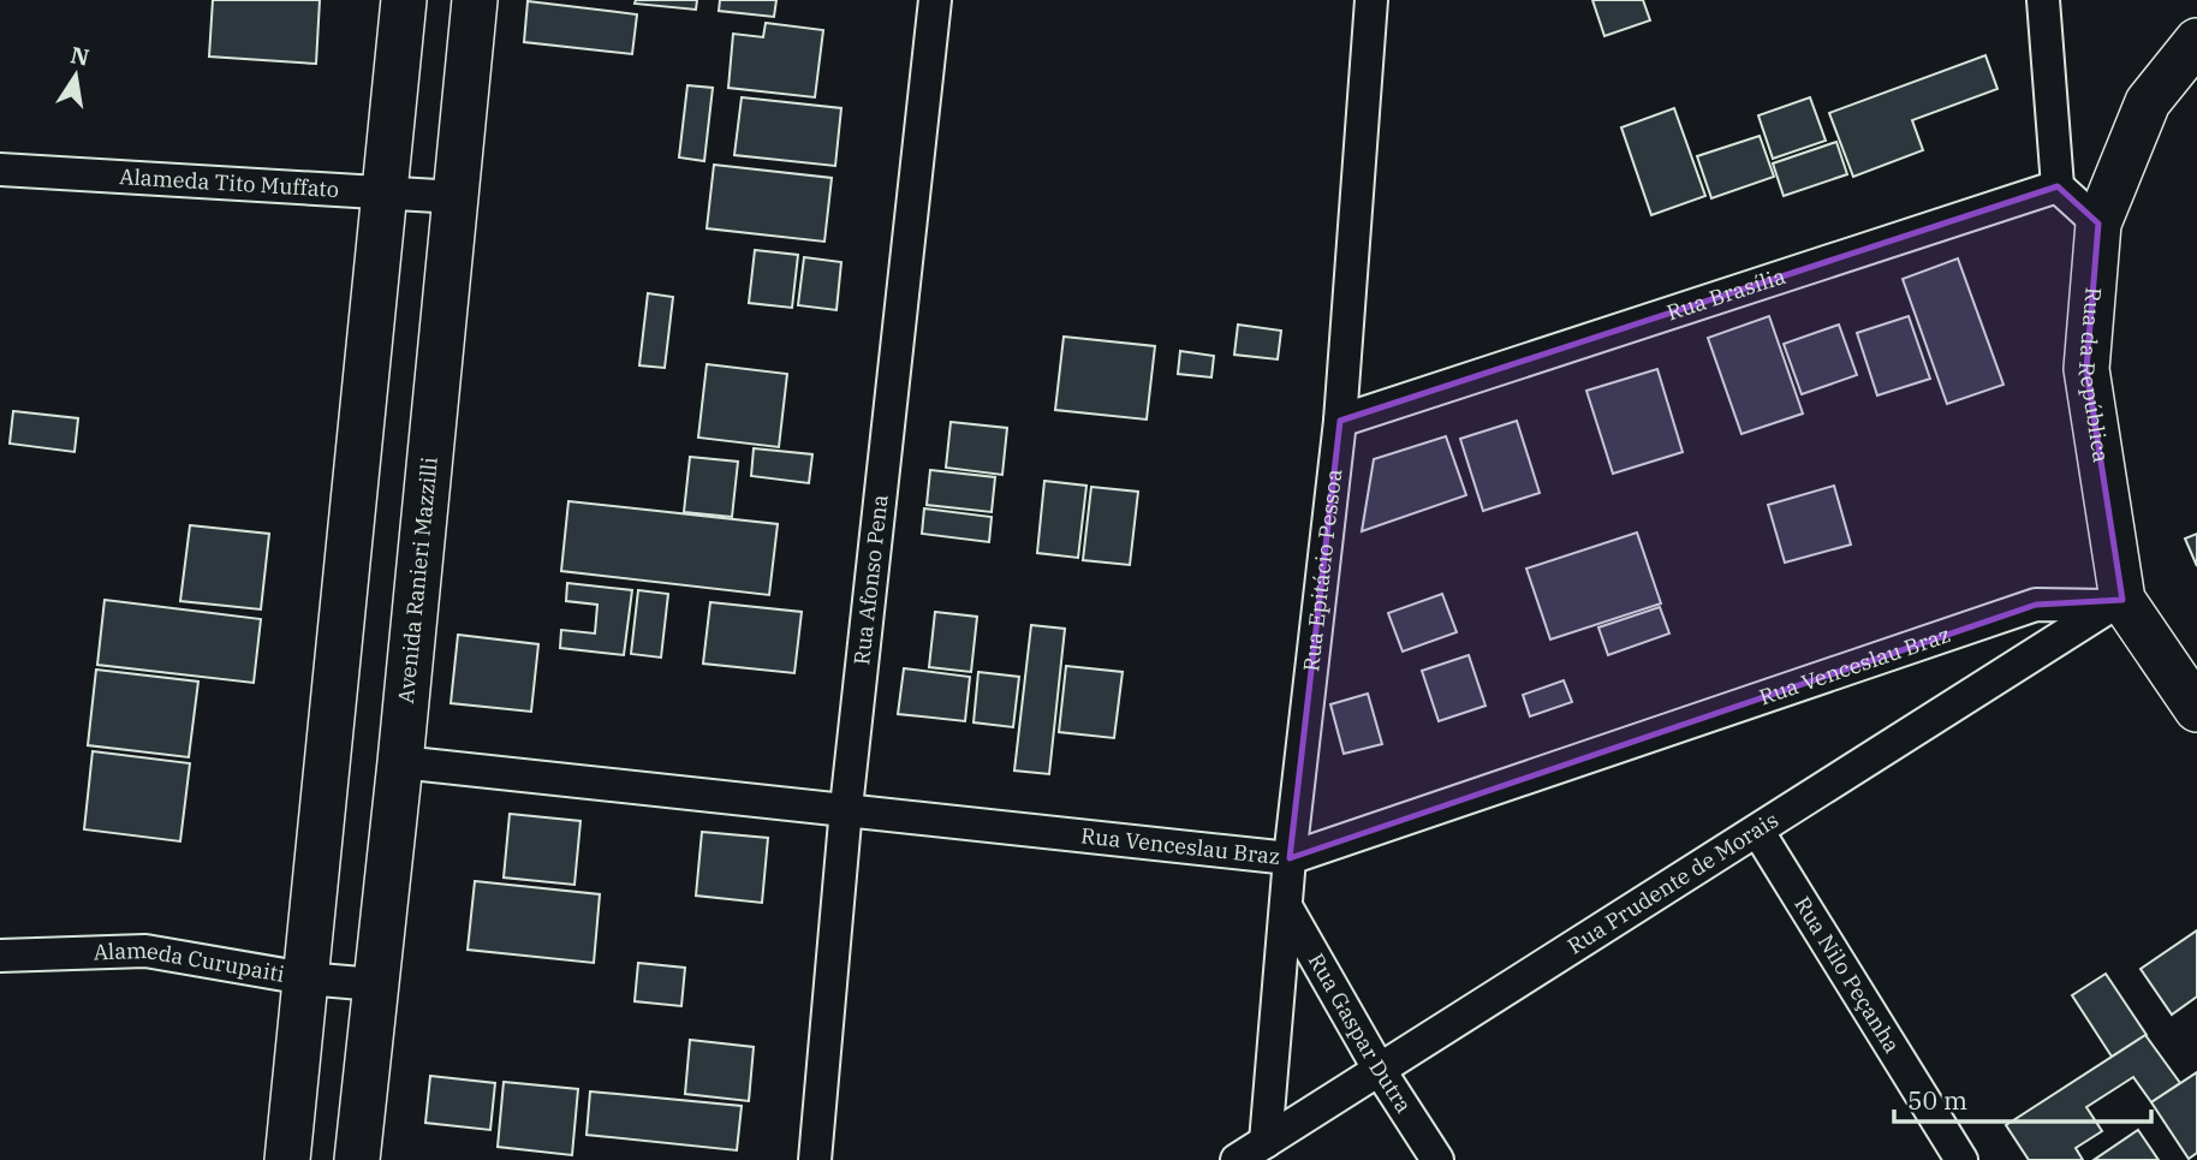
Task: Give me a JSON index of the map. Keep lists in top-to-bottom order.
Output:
{
  "streets": {
    "street": [
      "Alameda Tito Muffato",
      "Rua Brasília",
      "Rua da República",
      "Rua Epitácio Pessoa",
      "Rua Afonso Pena",
      "Avenida Ranieri Mazzilli",
      "Rua Venceslau Braz",
      "Rua Prudente de Morais",
      "Alameda Curupaiti",
      "Rua Nilo Peçanha",
      "Rua Gaspar Dutra"
    ]
  },
  "crossings": [
    ["Alameda Tito Muffato", "Avenida Ranieri Mazzilli"],
    ["Rua Brasília", "Rua Epitácio Pessoa"],
    ["Rua da República", "Rua Venceslau Braz"],
    ["Rua da República", "Rua Prudente de Morais"],
    ["Rua Epitácio Pessoa", "Rua Venceslau Braz"],
    ["Rua Epitácio Pessoa", "Rua Prudente de Morais"],
    ["Rua Epitácio Pessoa", "Rua Gaspar Dutra"],
    ["Rua Afonso Pena", "Rua Venceslau Braz"],
    ["Avenida Ranieri Mazzilli", "Rua Venceslau Braz"],
    ["Avenida Ranieri Mazzilli", "Alameda Curupaiti"],
    ["Rua Venceslau Braz", "Rua Prudente de Morais"],
    ["Rua Prudente de Morais", "Rua Nilo Peçanha"],
    ["Rua Prudente de Morais", "Rua Gaspar Dutra"]
  ],
  "scale_bar": "50 m",
  "north": "top"
}
